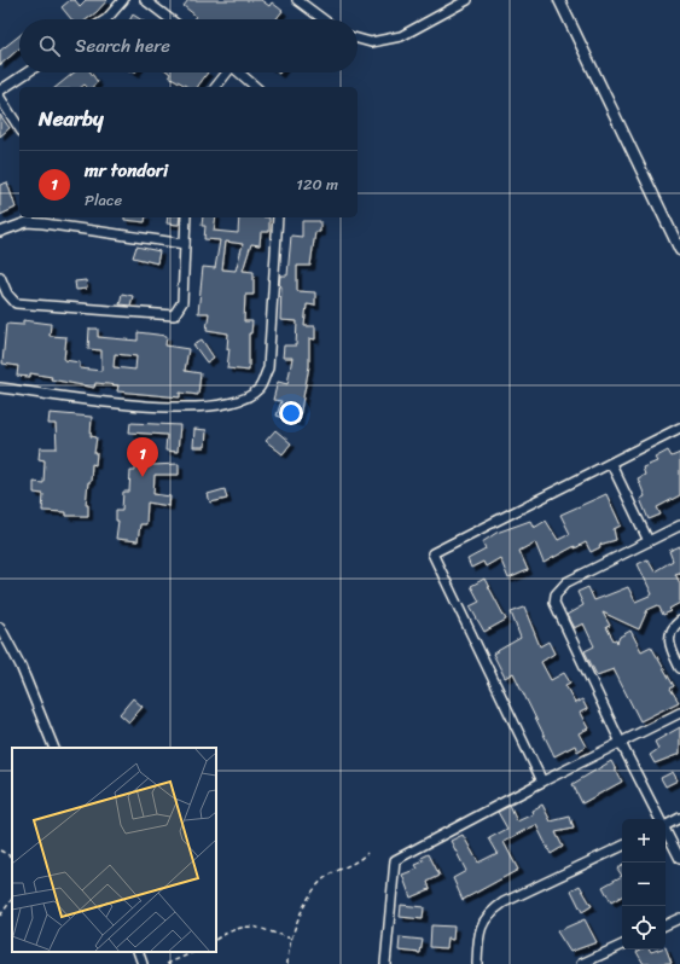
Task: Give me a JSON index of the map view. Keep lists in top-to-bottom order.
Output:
{
  "page": {
    "search": "Search here",
    "heading": "Nearby",
    "list": [
      {
        "mark": "1",
        "name": "mr tondori",
        "note": "Place",
        "value": "120 m"
      }
    ],
    "pins": "1",
    "map_buttons": ["+", "−"]
  }
}
